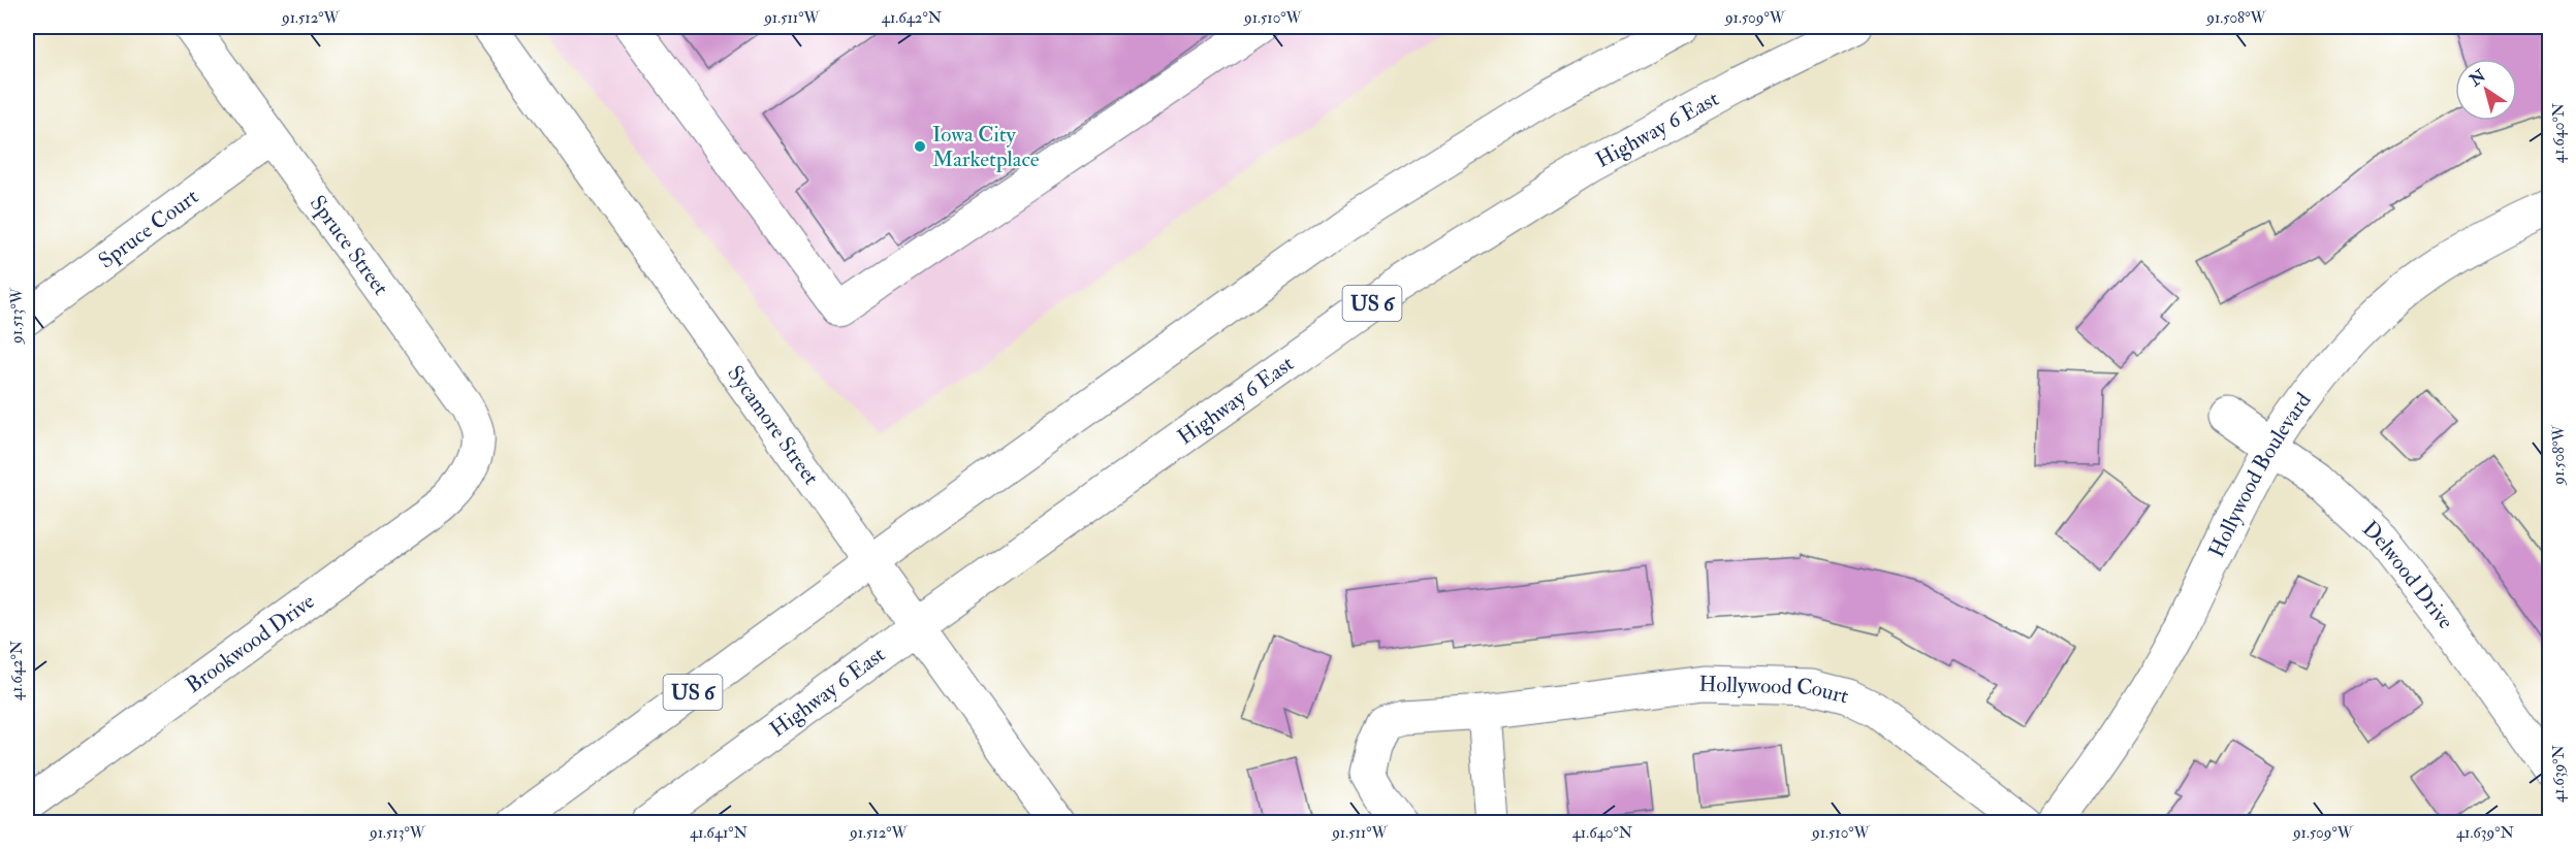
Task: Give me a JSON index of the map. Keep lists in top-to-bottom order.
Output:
{
  "streets": {
    "street": [
      "Highway 6 East",
      "Spruce Court",
      "Spruce Street",
      "US 6",
      "Sycamore Street",
      "Hollywood Boulevard",
      "Delwood Drive",
      "Brookwood Drive",
      "Hollywood Court"
    ]
  },
  "crossings": [
    ["Highway 6 East", "Sycamore Street"],
    ["Spruce Court", "Spruce Street"],
    ["Spruce Street", "Brookwood Drive"],
    ["US 6", "Sycamore Street"],
    ["Hollywood Boulevard", "Delwood Drive"]
  ],
  "places": ["Iowa City Marketplace"],
  "north": "top left",
  "coordinates": [
    "91.512°W",
    "91.511°W",
    "41.642°N",
    "91.510°W",
    "91.509°W",
    "91.508°W",
    "41.640°N",
    "91.513°W",
    "41.639°N",
    "41.641°N"
  ]
}
